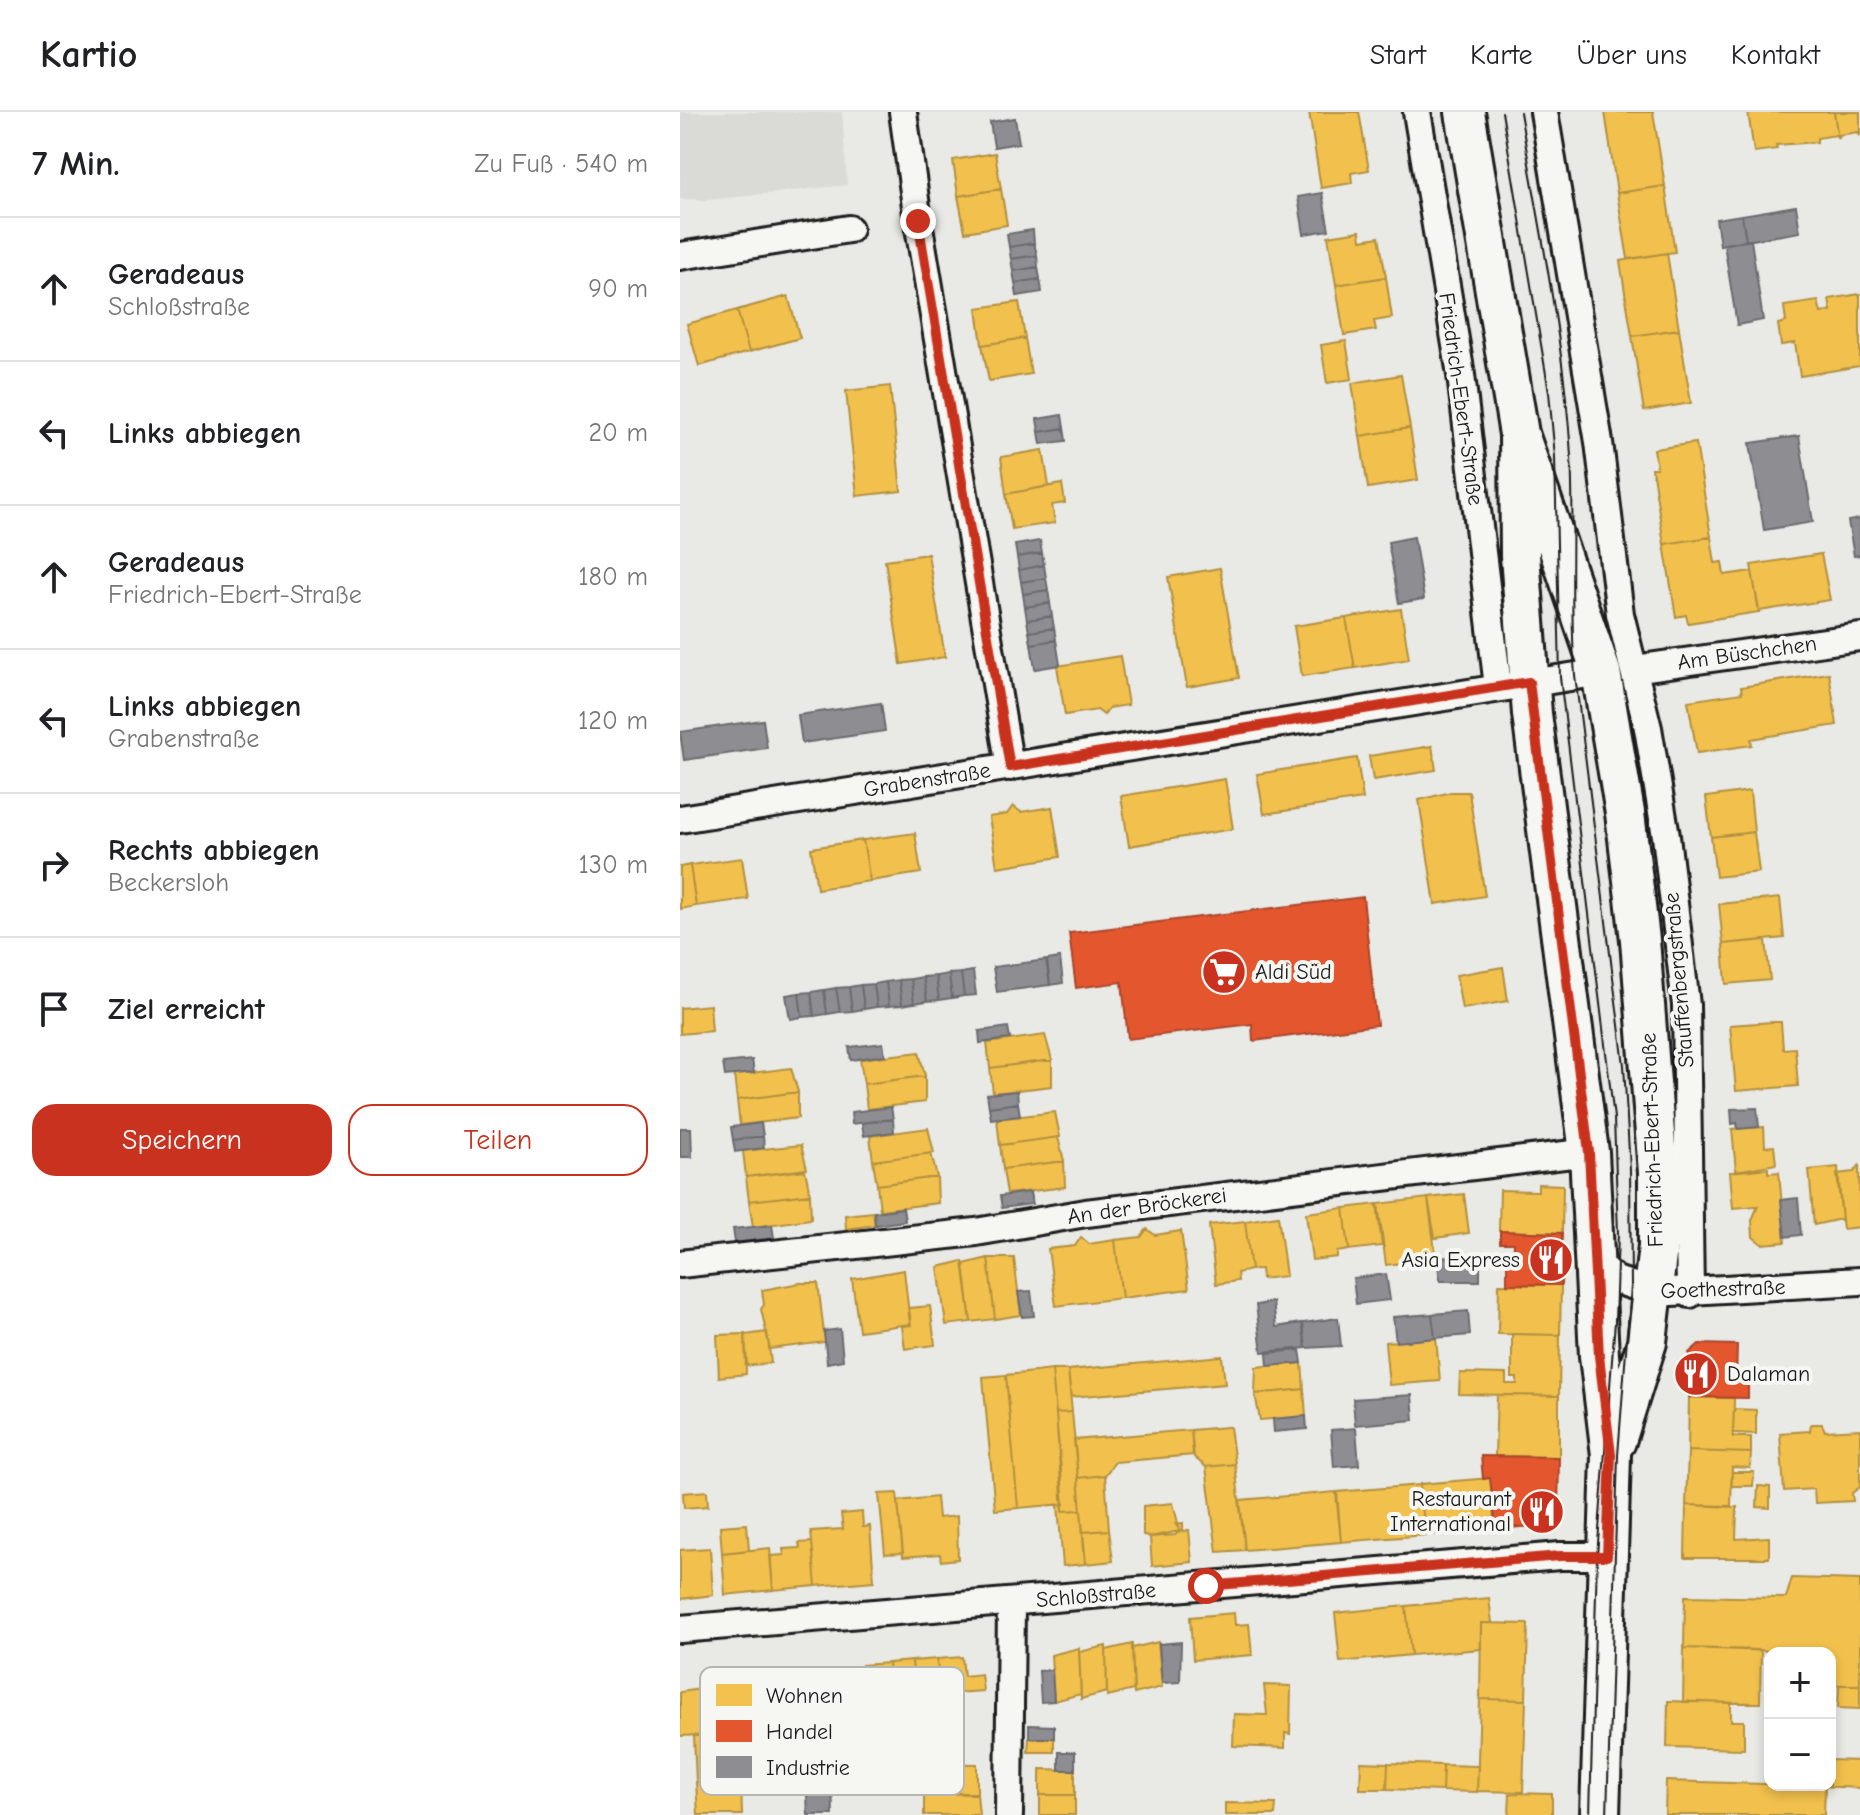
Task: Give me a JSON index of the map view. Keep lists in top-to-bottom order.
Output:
{
  "streets": {
    "main road": ["Friedrich-Ebert-Straße"],
    "street": [
      "Am Büschchen",
      "Grabenstraße",
      "An der Bröckerei",
      "Goethestraße",
      "Schloßstraße"
    ]
  },
  "crossings": [
    ["Friedrich-Ebert-Straße", "Am Büschchen"],
    ["Friedrich-Ebert-Straße", "Grabenstraße"],
    ["Friedrich-Ebert-Straße", "An der Bröckerei"],
    ["Friedrich-Ebert-Straße", "Goethestraße"],
    ["Am Büschchen", "Grabenstraße"]
  ],
  "places": {
    "supermarket": ["Aldi Süd"],
    "restaurant": ["Asia Express", "Dalaman", "Restaurant International"]
  },
  "legend": ["Wohnen", "Handel", "Industrie"],
  "page": {
    "header": "Kartio",
    "nav": [
      "Start",
      "Karte",
      "Über uns",
      "Kontakt"
    ],
    "heading": ["7 Min.", "Zu Fuß · 540 m"],
    "list": [
      ["Geradeaus", "Schloßstraße", "90 m"],
      ["Links abbiegen", "20 m"],
      ["Geradeaus", "Friedrich-Ebert-Straße", "180 m"],
      ["Links abbiegen", "Grabenstraße", "120 m"],
      ["Rechts abbiegen", "Beckersloh", "130 m"],
      "Ziel erreicht"
    ],
    "buttons": ["Speichern", "Teilen"],
    "map_buttons": ["+", "−"]
  }
}
